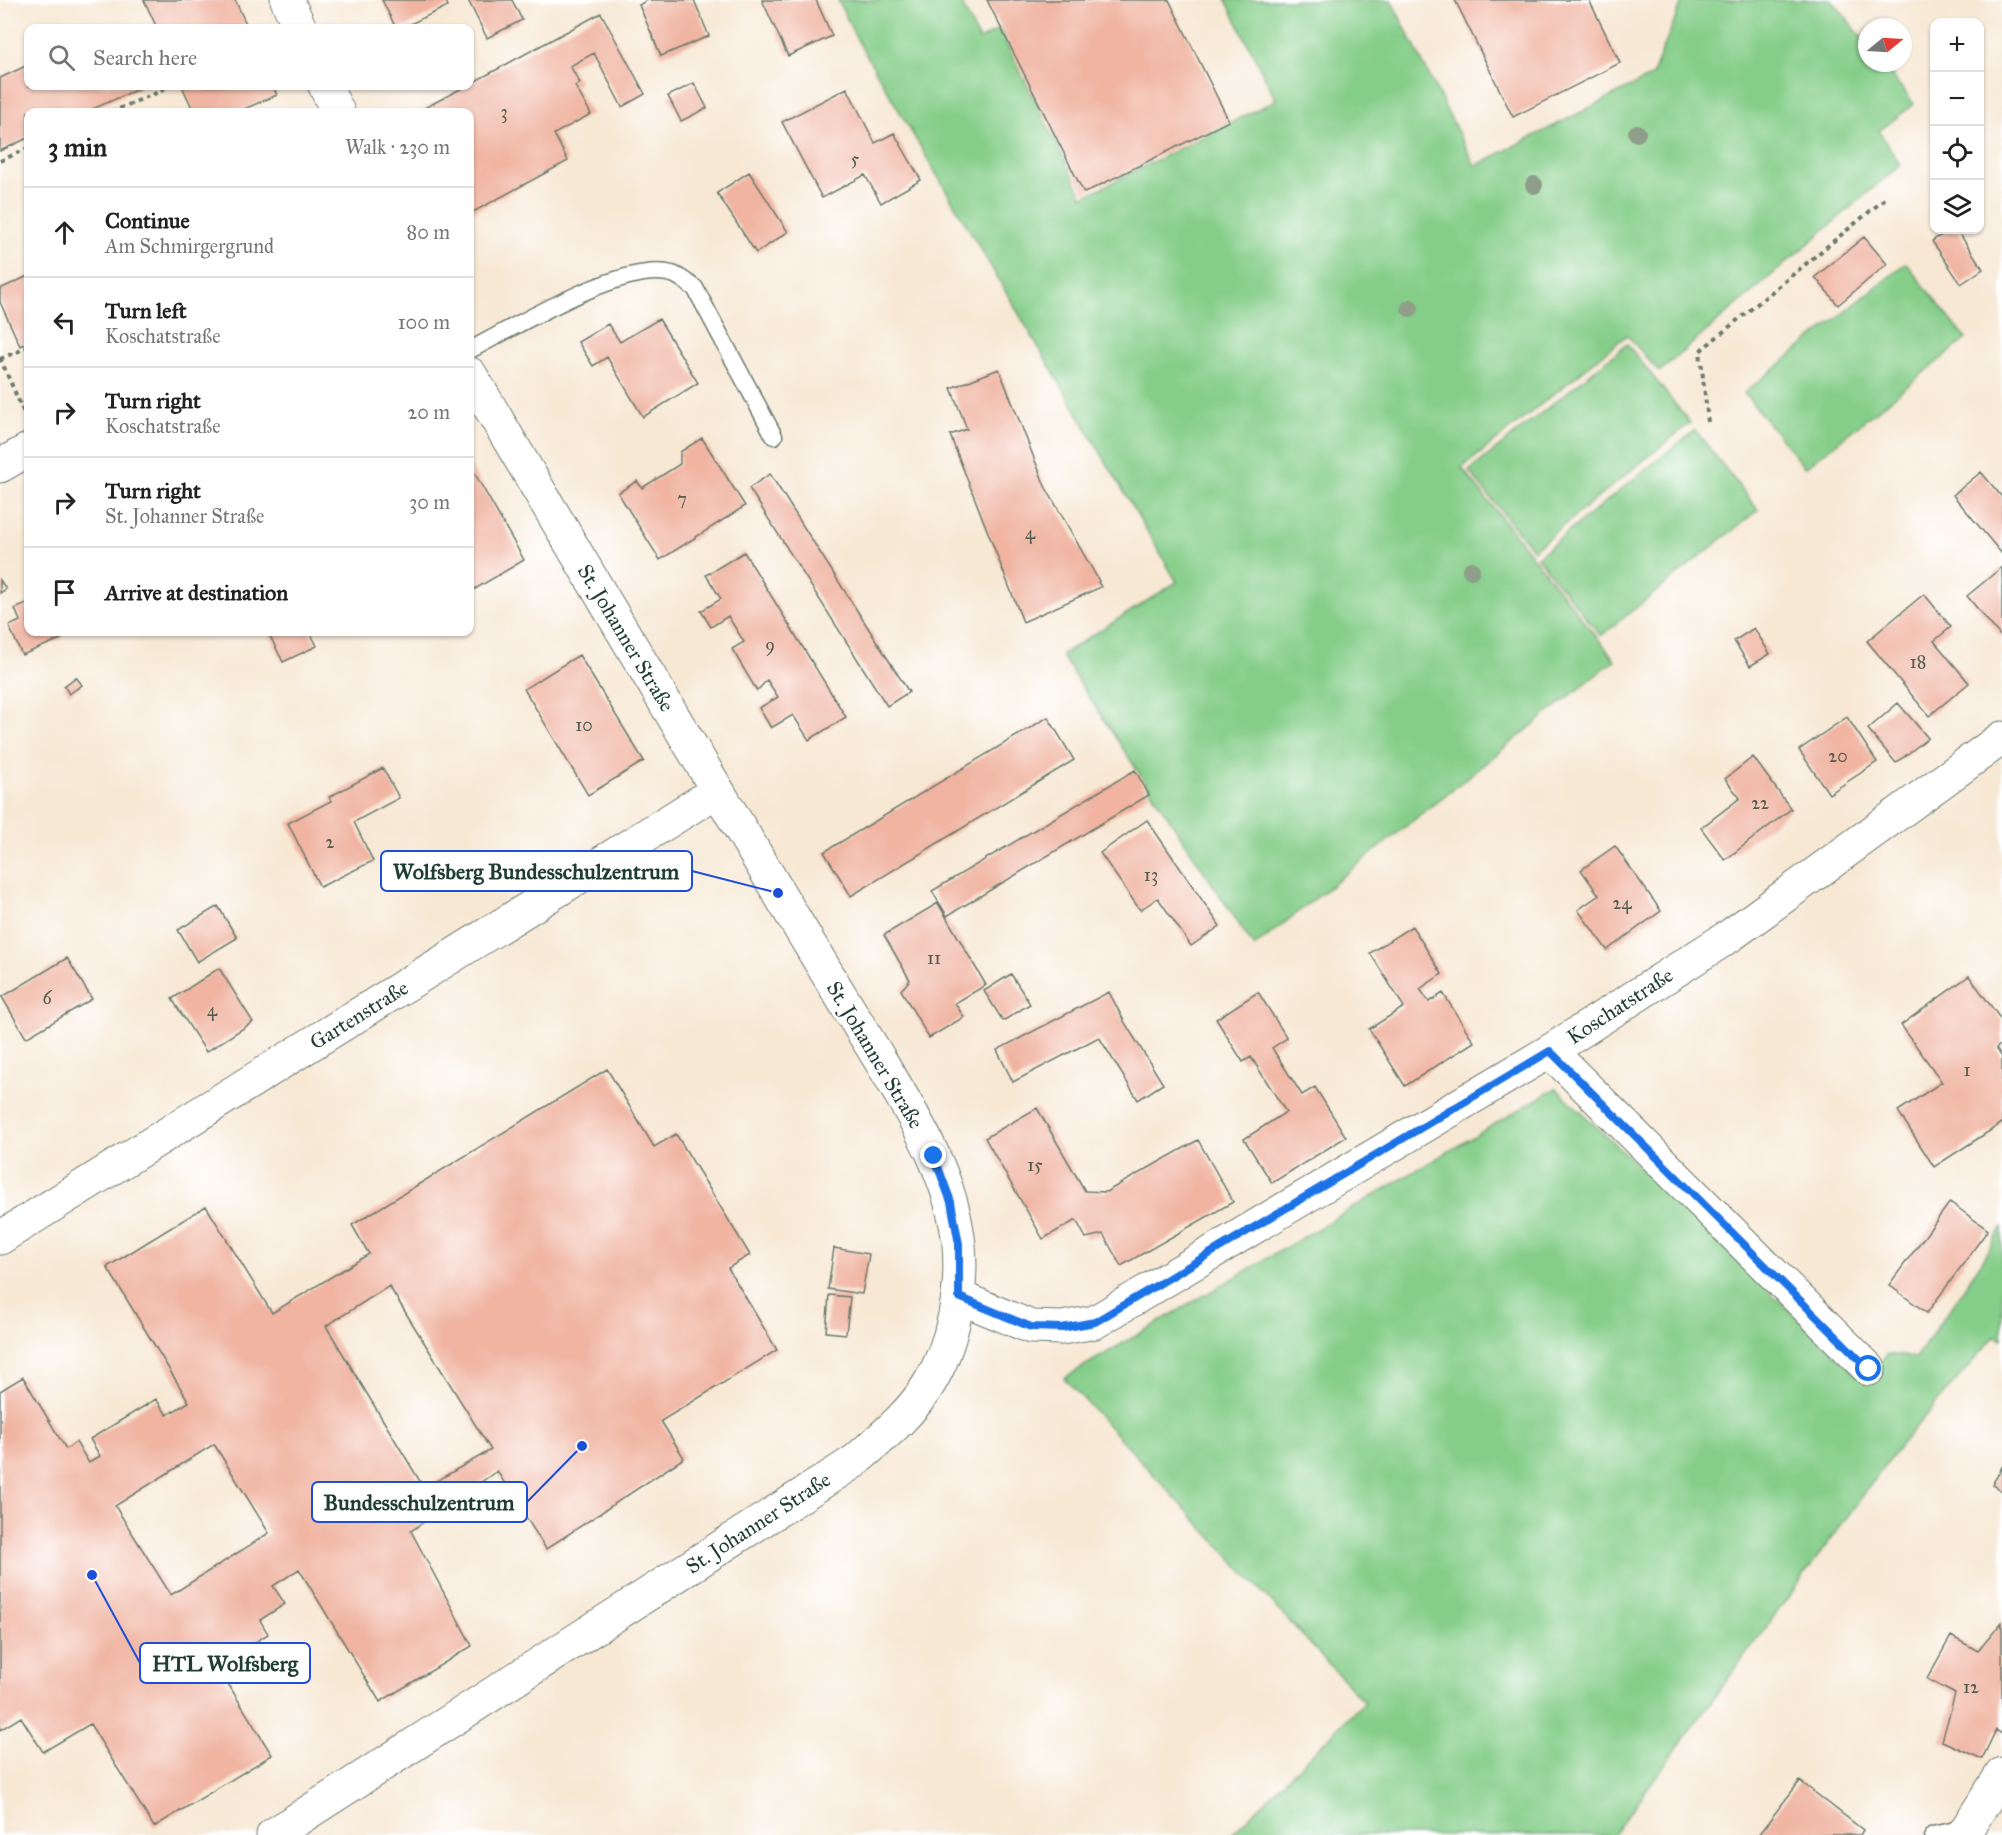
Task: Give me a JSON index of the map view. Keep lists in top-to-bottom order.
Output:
{
  "streets": {
    "street": ["St. Johanner Straße", "Koschatstraße", "Gartenstraße"]
  },
  "crossings": [
    ["St. Johanner Straße", "Koschatstraße"],
    ["St. Johanner Straße", "Gartenstraße"]
  ],
  "places": ["Wolfsberg Bundesschulzentrum", "Bundesschulzentrum", "HTL Wolfsberg"],
  "house_numbers": [
    "3",
    "5",
    "7",
    "4",
    "9",
    "18",
    "10",
    "20",
    "22",
    "2",
    "13",
    "24",
    "11",
    "6",
    "4",
    "1",
    "15",
    "12"
  ],
  "north": "right",
  "page": {
    "map_buttons": ["+", "−"],
    "search": "Search here",
    "heading": ["3 min", "Walk · 230 m"],
    "list": [
      ["Continue", "Am Schmirgergrund", "80 m"],
      ["Turn left", "Koschatstraße", "100 m"],
      ["Turn right", "Koschatstraße", "20 m"],
      ["Turn right", "St. Johanner Straße", "30 m"],
      "Arrive at destination"
    ]
  }
}
